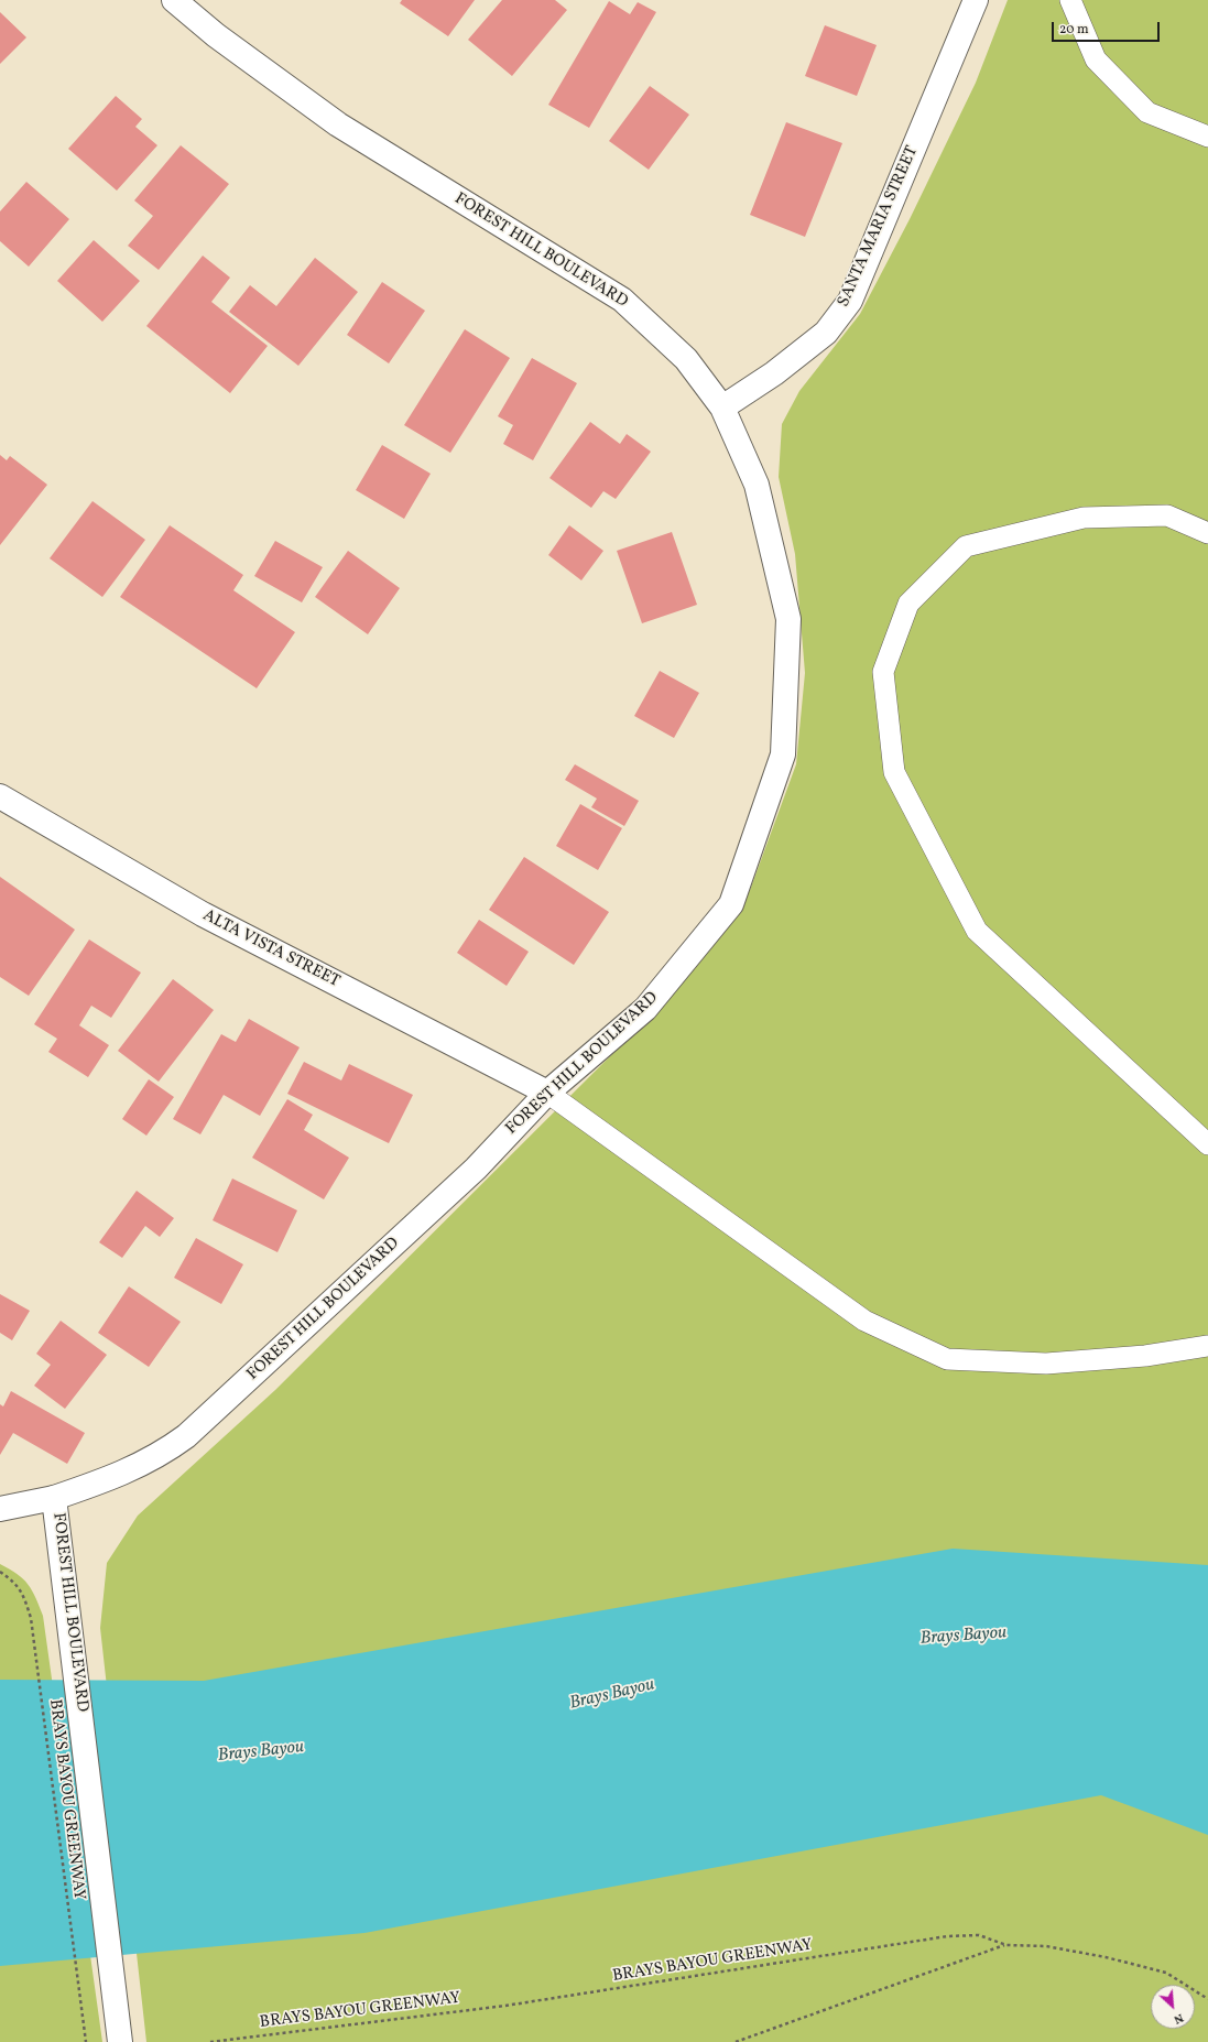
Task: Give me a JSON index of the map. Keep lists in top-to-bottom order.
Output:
{
  "streets": {
    "street": ["SANTA MARIA STREET", "FOREST HILL BOULEVARD", "ALTA VISTA STREET"],
    "path": ["BRAYS BAYOU GREENWAY"]
  },
  "crossings": [
    ["SANTA MARIA STREET", "FOREST HILL BOULEVARD"],
    ["FOREST HILL BOULEVARD", "ALTA VISTA STREET"]
  ],
  "water": ["Brays Bayou"],
  "scale_bar": "20 m",
  "north": "bottom right"
}
